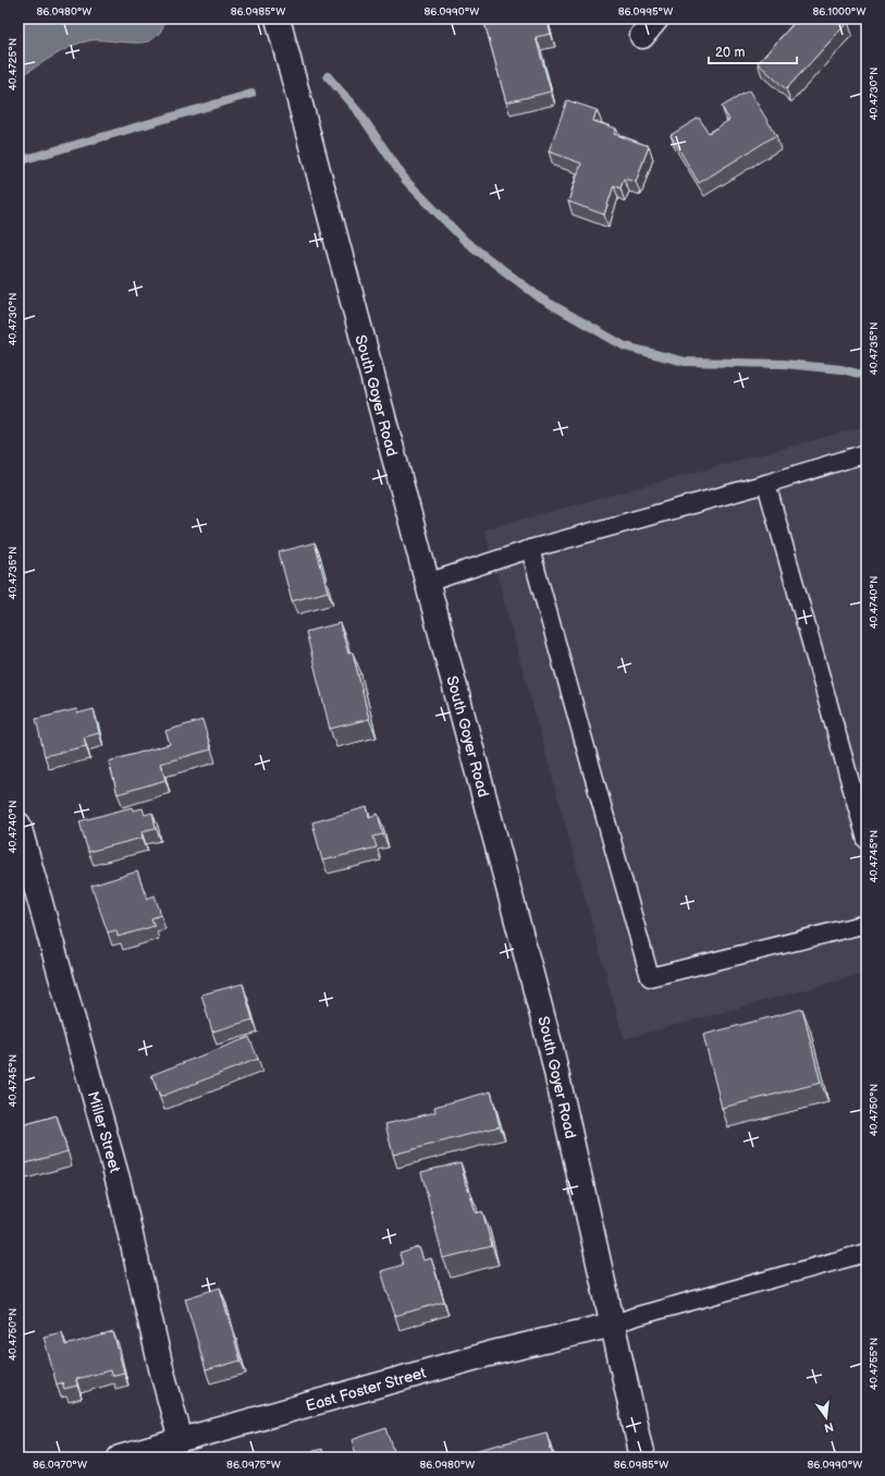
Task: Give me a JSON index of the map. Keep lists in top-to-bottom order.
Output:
{
  "streets": {
    "street": ["South Goyer Road", "Miller Street", "East Foster Street"]
  },
  "crossings": [
    ["South Goyer Road", "East Foster Street"],
    ["Miller Street", "East Foster Street"]
  ],
  "scale_bar": "20 m",
  "north": "bottom",
  "coordinates": [
    "86.0980°W",
    "86.0985°W",
    "86.0990°W",
    "86.0995°W",
    "86.1000°W",
    "40.4725°N",
    "40.4730°N",
    "40.4735°N",
    "40.4740°N",
    "40.4745°N",
    "40.4750°N",
    "40.4755°N",
    "86.0970°W",
    "86.0975°W"
  ]
}
